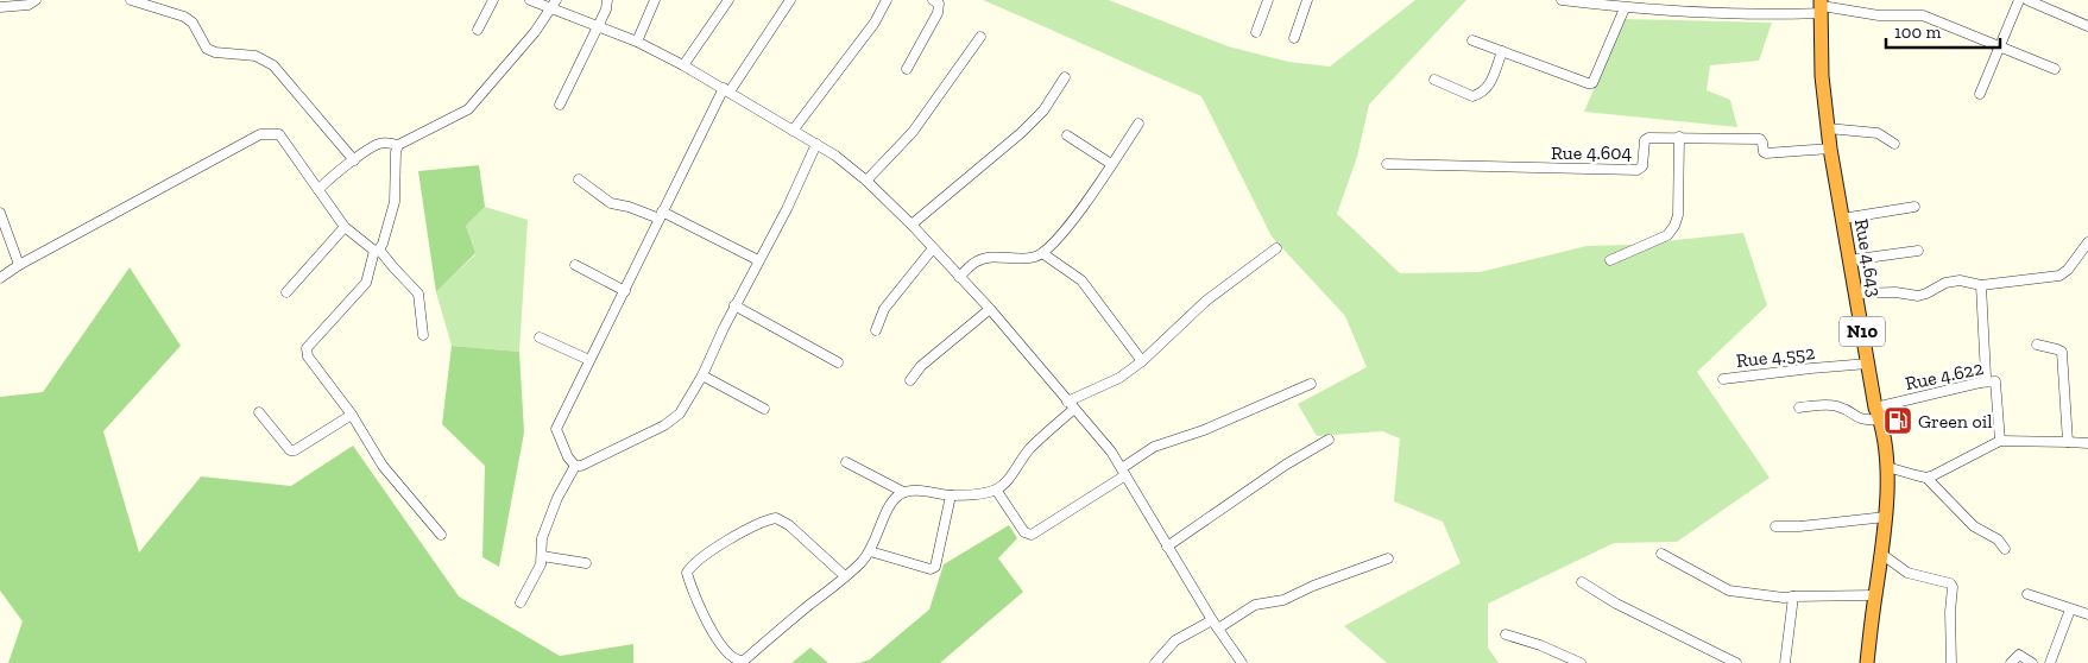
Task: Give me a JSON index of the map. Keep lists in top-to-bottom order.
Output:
{
  "streets": {
    "highway": ["Rue 4.643", "N10"],
    "street": ["Rue 4.604", "Rue 4.552", "Rue 4.622"]
  },
  "crossings": [
    ["Rue 4.604", "Rue 4.643"],
    ["Rue 4.643", "Rue 4.552"],
    ["Rue 4.643", "Rue 4.622"]
  ],
  "places": {
    "fuel station": ["Green oil"]
  },
  "scale_bar": "100 m"
}
